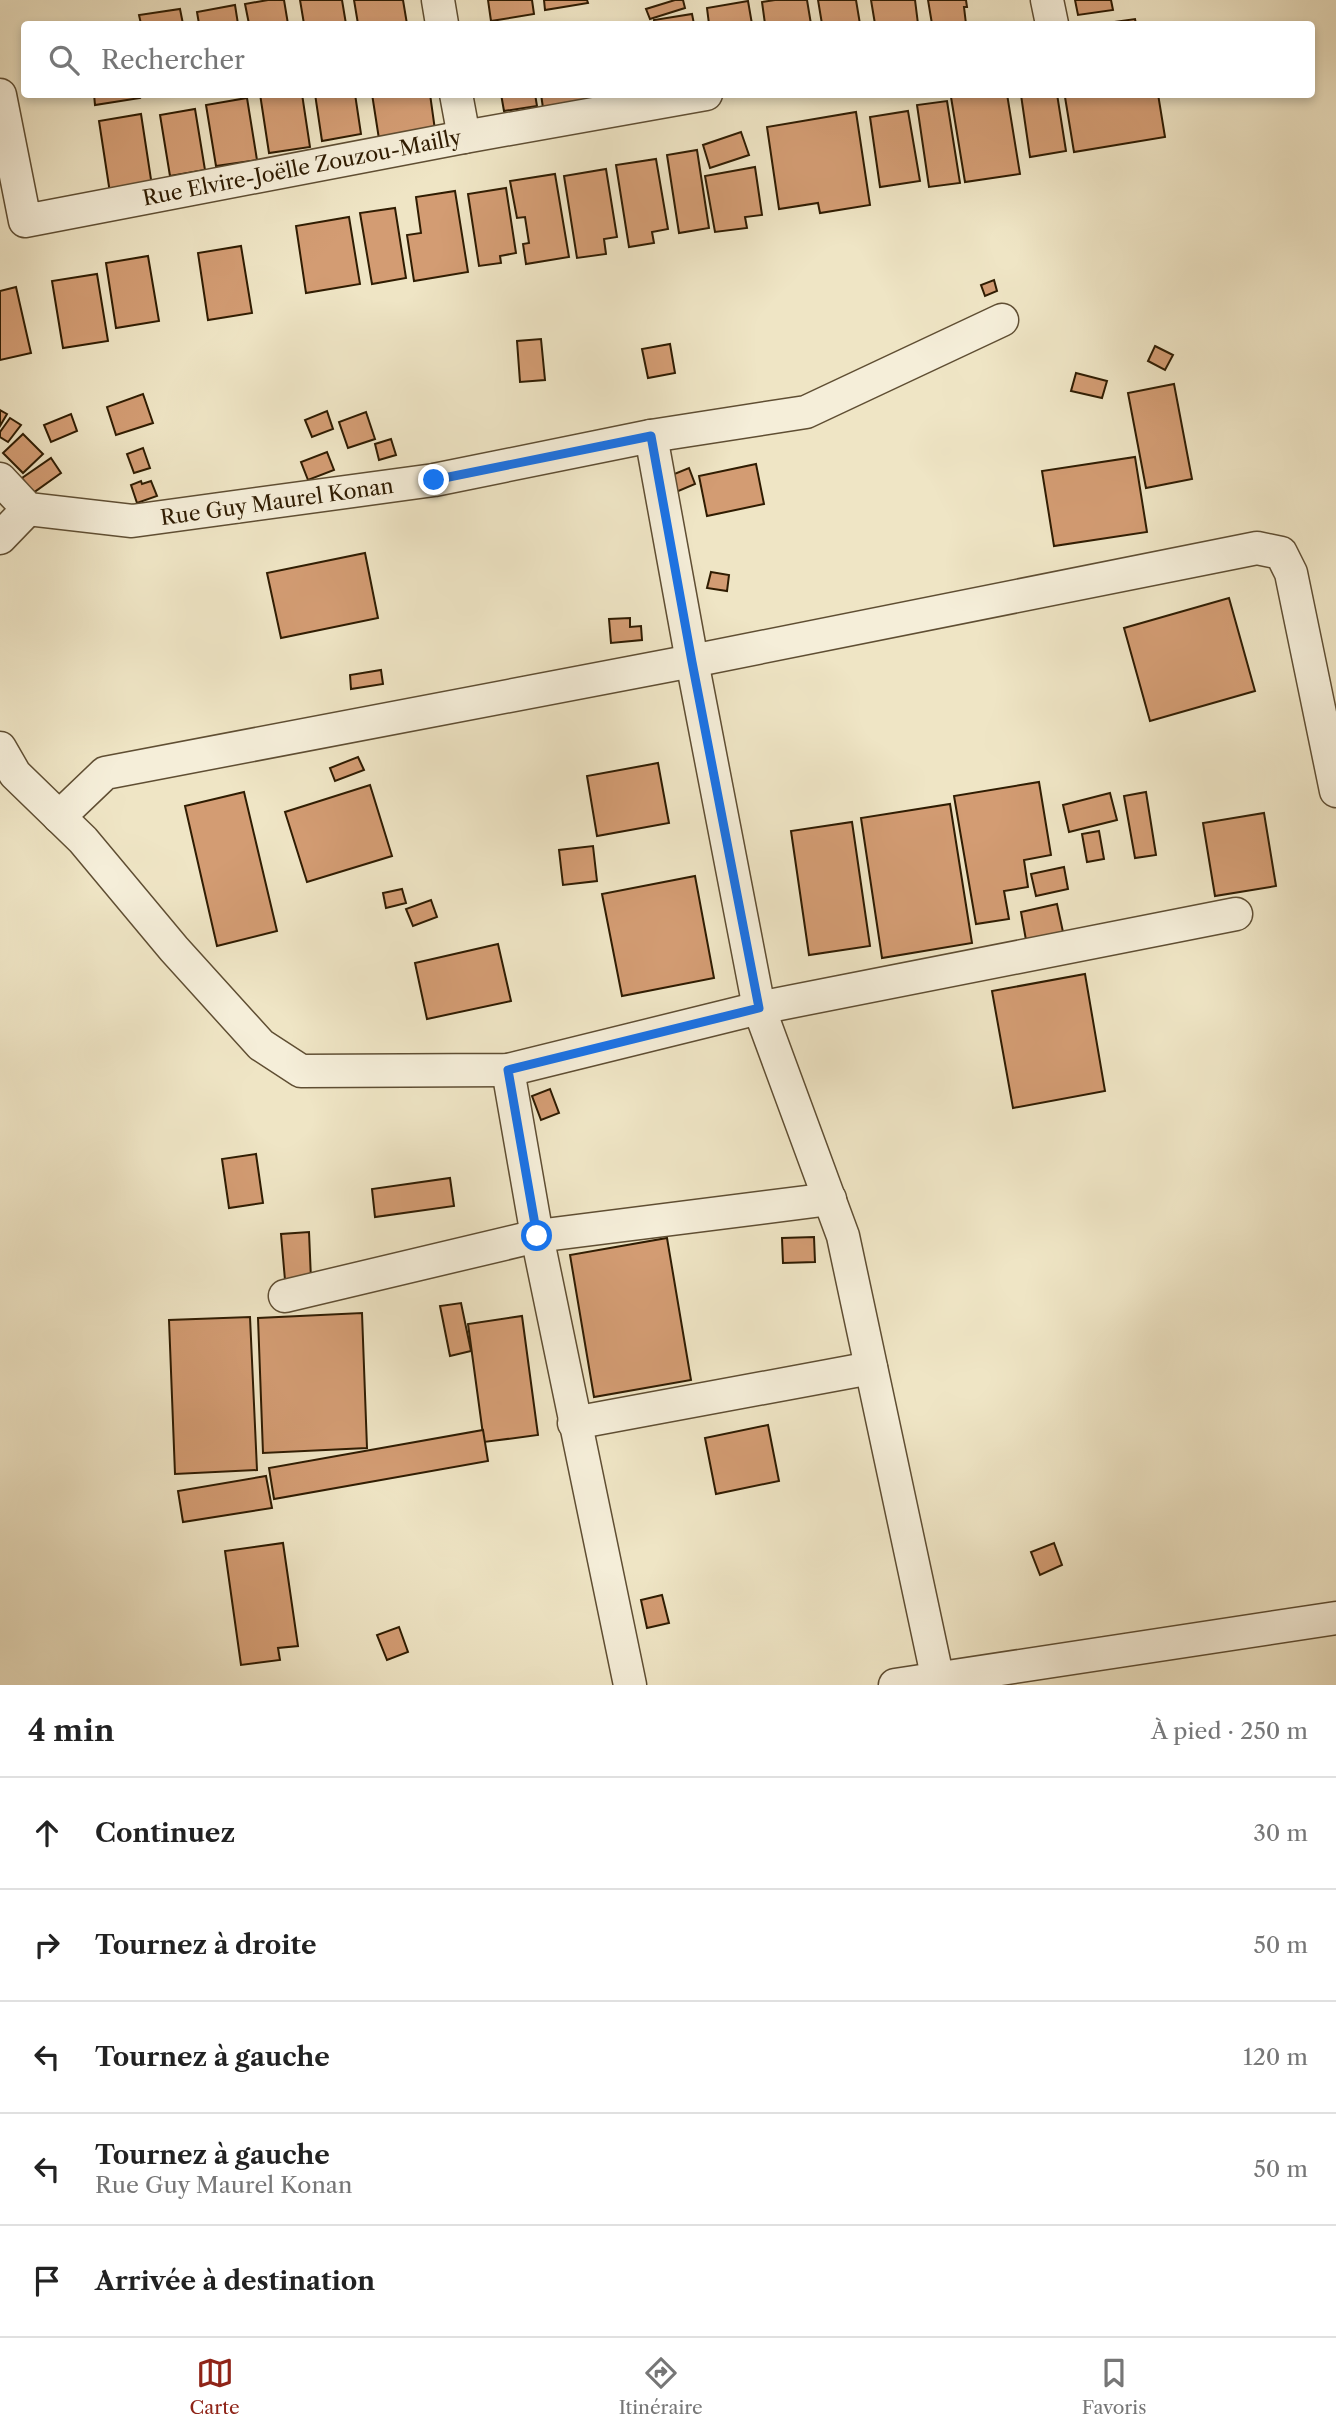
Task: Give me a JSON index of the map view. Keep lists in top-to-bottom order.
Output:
{
  "streets": {
    "street": ["Rue Elvire-Joëlle Zouzou-Mailly", "Rue Guy Maurel Konan"]
  },
  "page": {
    "search": "Rechercher",
    "heading": ["4 min", "À pied · 250 m"],
    "list": [
      ["Continuez", "30 m"],
      ["Tournez à droite", "50 m"],
      ["Tournez à gauche", "120 m"],
      ["Tournez à gauche", "Rue Guy Maurel Konan", "50 m"],
      "Arrivée à destination"
    ],
    "nav": ["Carte", "Itinéraire", "Favoris"]
  }
}
